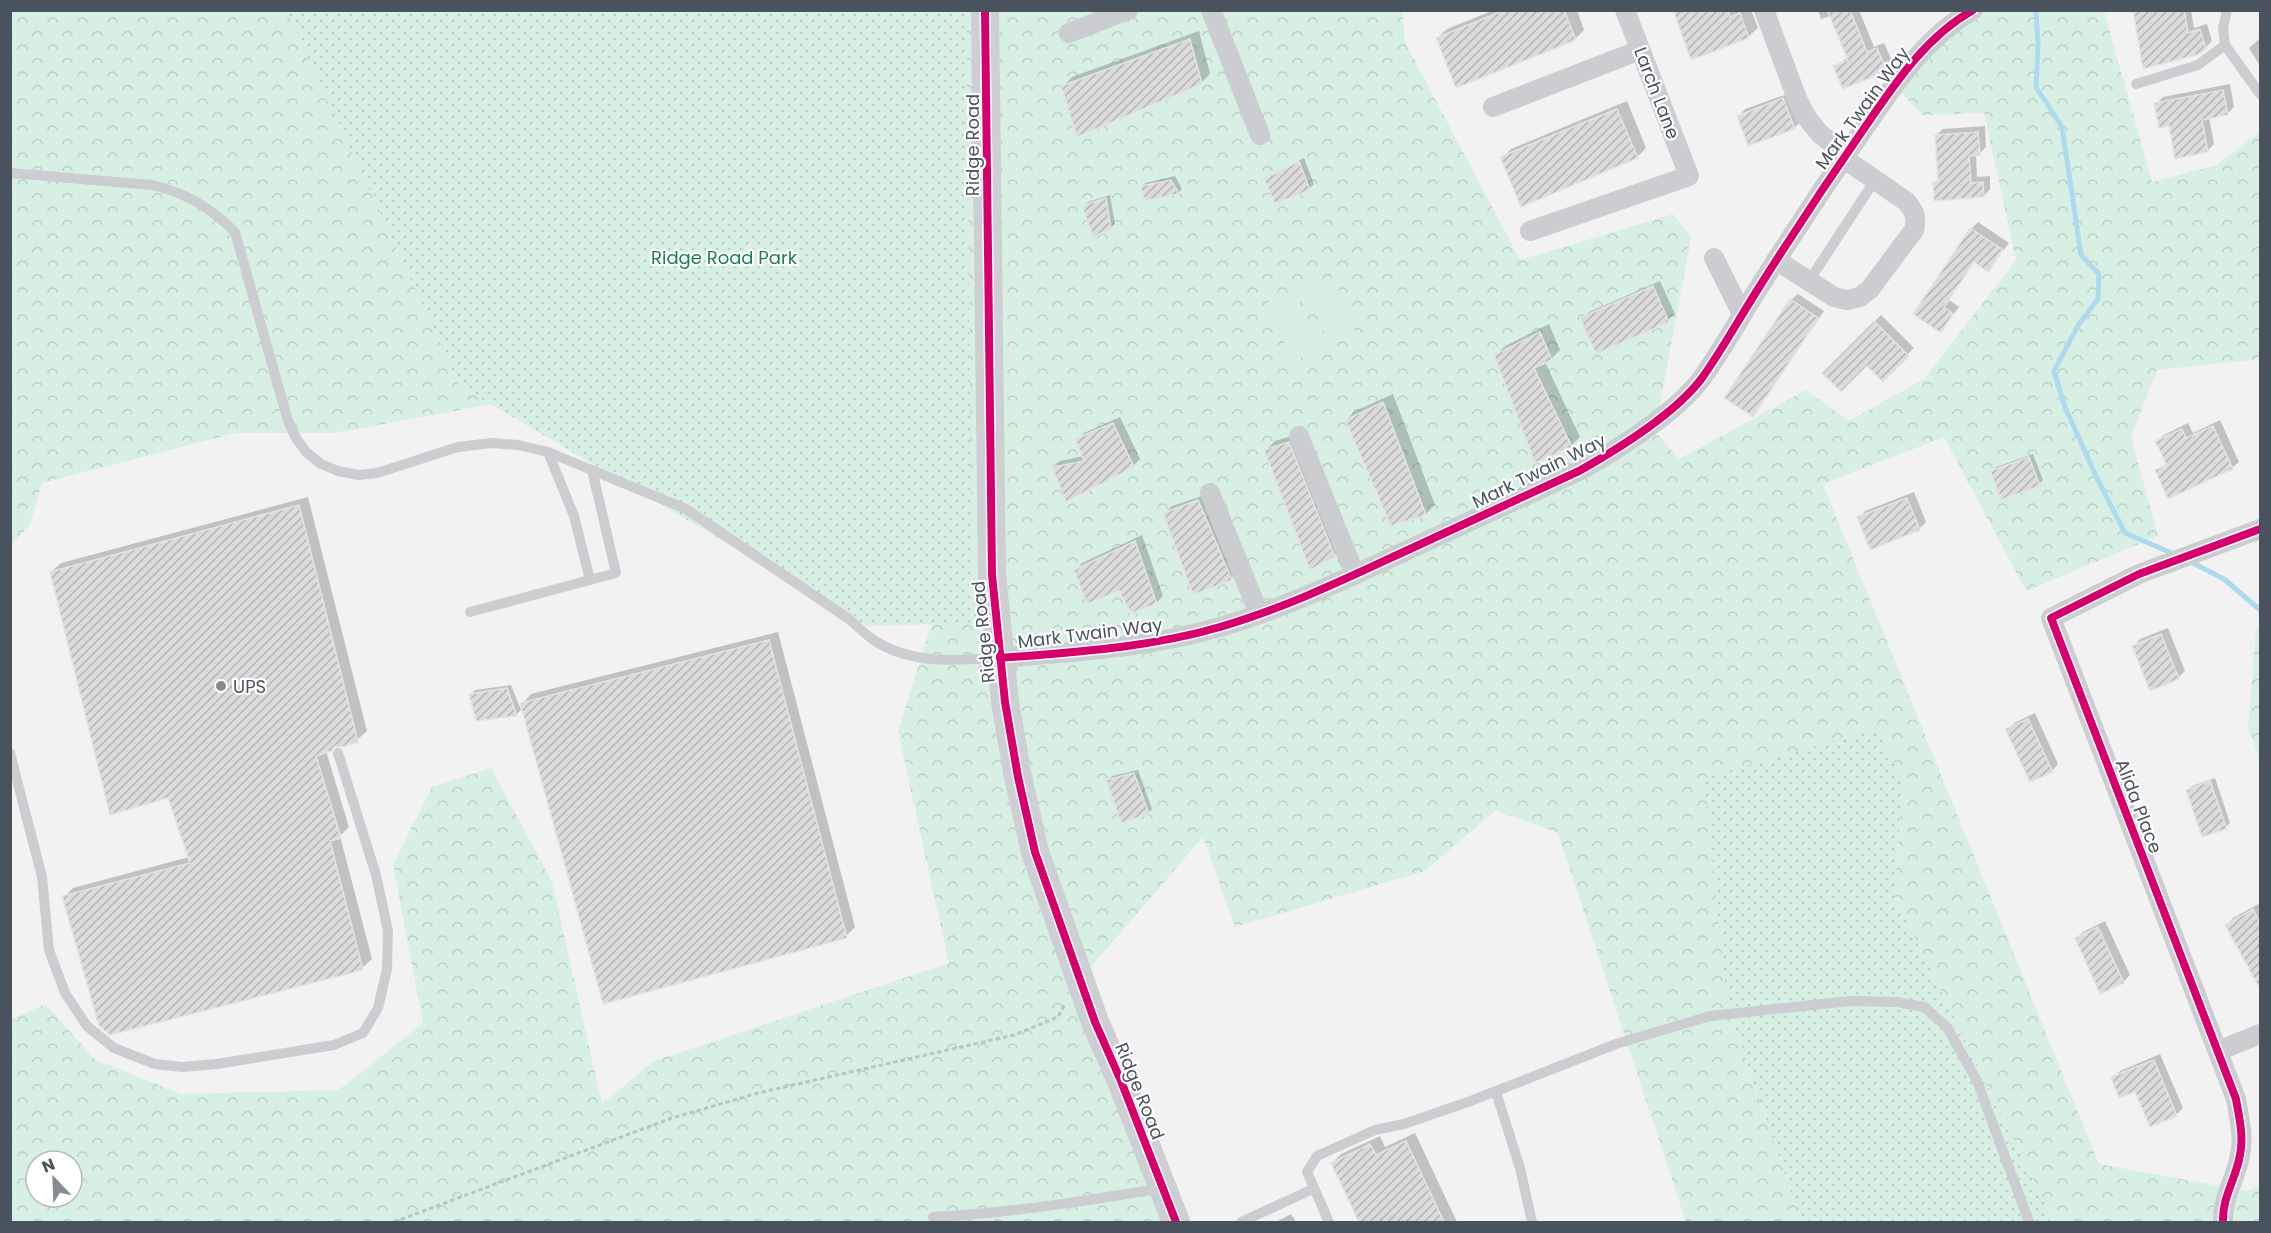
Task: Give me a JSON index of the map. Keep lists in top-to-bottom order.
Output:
{
  "streets": {
    "street": [
      "Larch Lane",
      "Mark Twain Way",
      "Ridge Road",
      "Alida Place"
    ]
  },
  "crossings": [
    ["Mark Twain Way", "Ridge Road"]
  ],
  "parks": ["Ridge Road Park"],
  "places": ["UPS"],
  "north": "top left"
}
